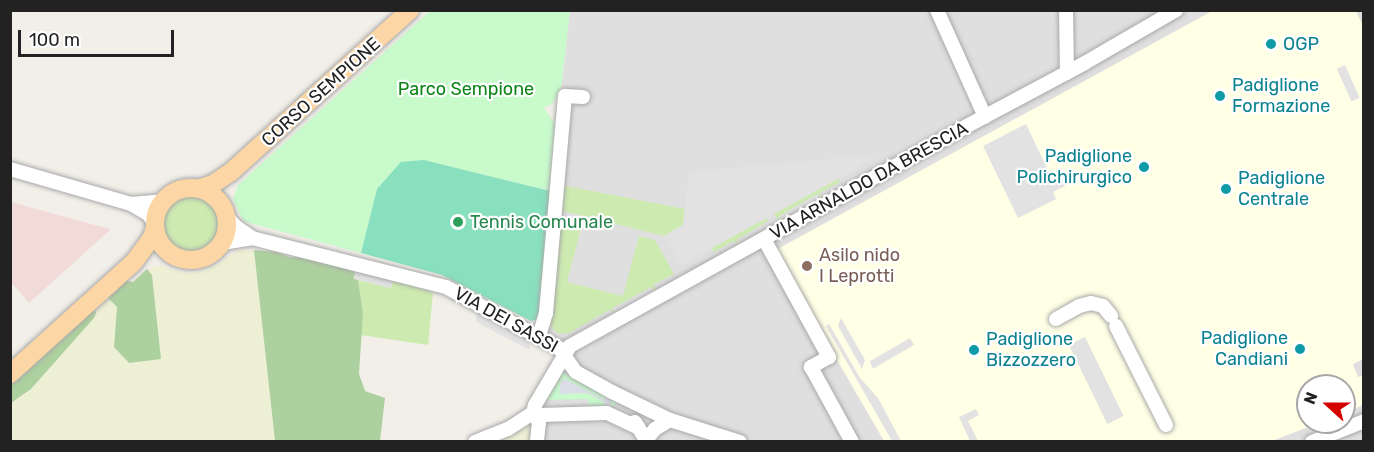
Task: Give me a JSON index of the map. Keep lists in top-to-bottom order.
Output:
{
  "streets": {
    "main road": ["CORSO SEMPIONE"],
    "street": ["VIA ARNALDO DA BRESCIA", "VIA DEI SASSI"]
  },
  "crossings": [
    ["CORSO SEMPIONE", "VIA DEI SASSI"],
    ["VIA ARNALDO DA BRESCIA", "VIA DEI SASSI"]
  ],
  "parks": ["Parco Sempione"],
  "places": [
    "OGP",
    "Padiglione Formazione",
    "Padiglione Polichirurgico",
    "Padiglione Centrale",
    "Tennis Comunale",
    "Asilo nido I Leprotti",
    "Padiglione Candiani",
    "Padiglione Bizzozzero"
  ],
  "scale_bar": "100 m",
  "north": "left"
}
